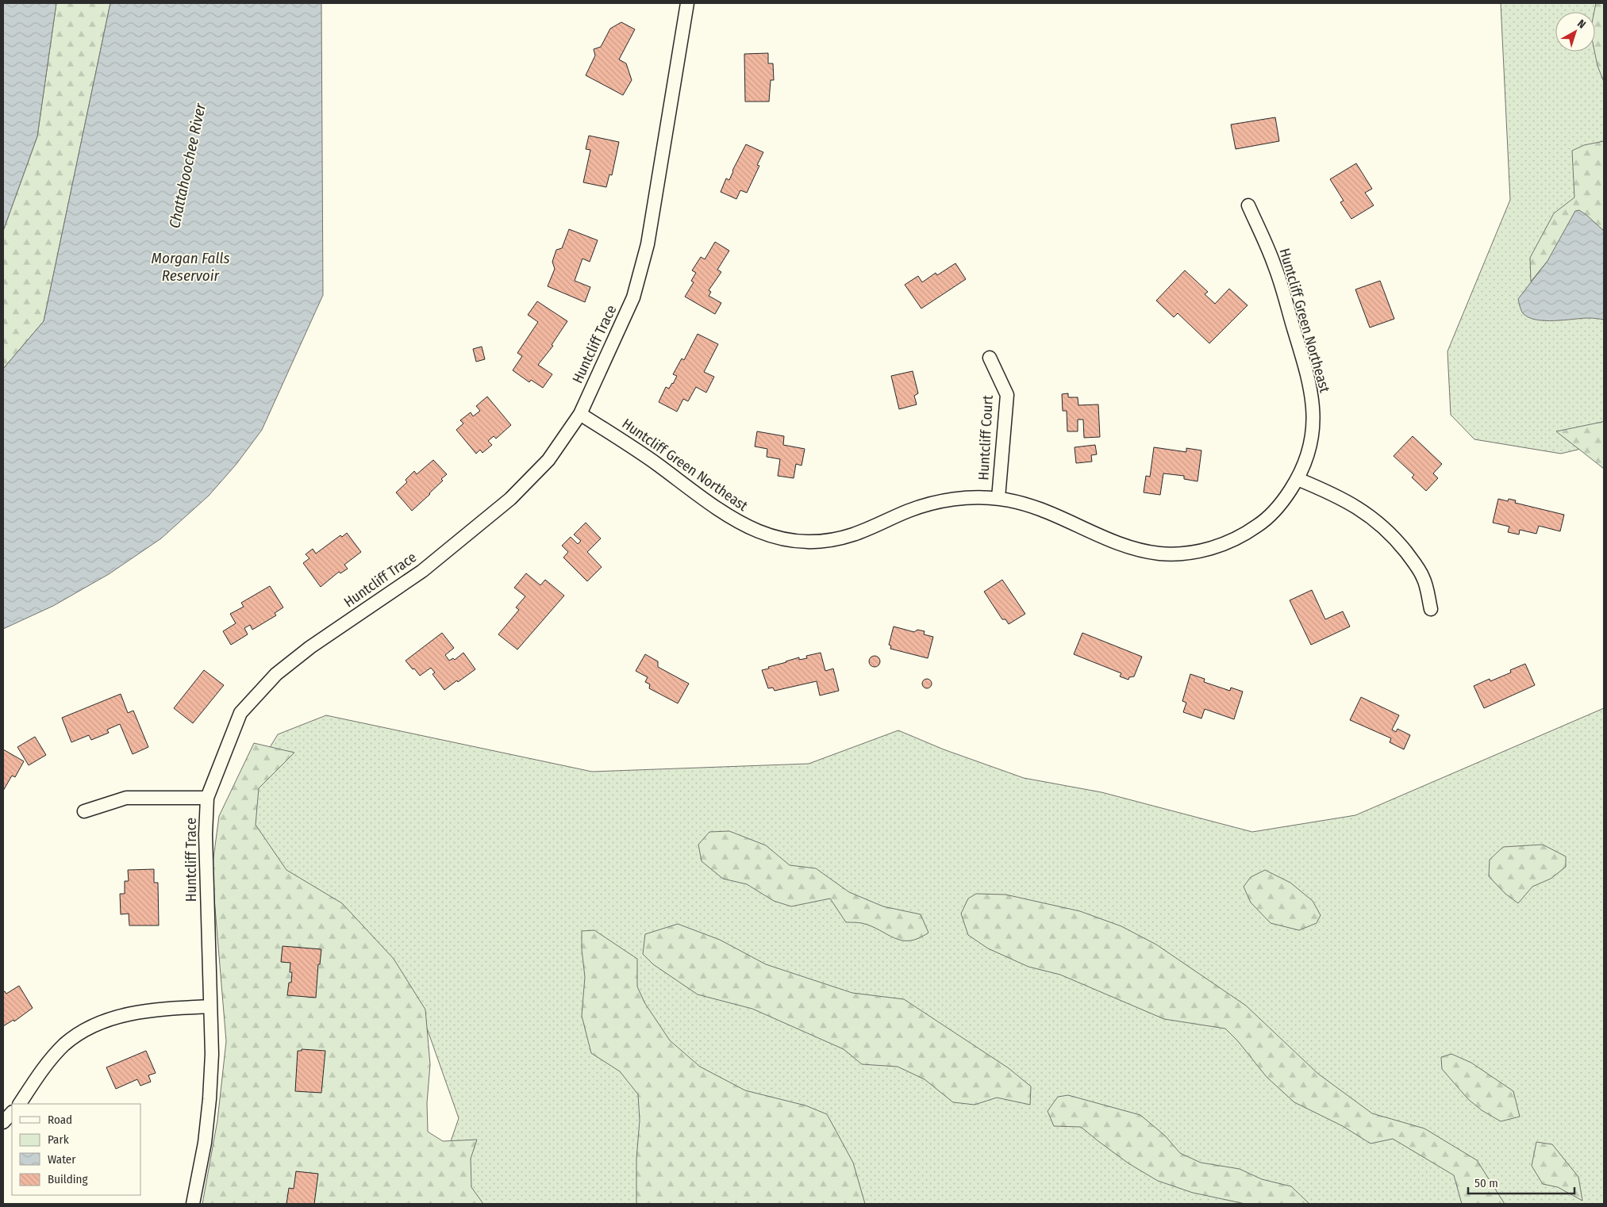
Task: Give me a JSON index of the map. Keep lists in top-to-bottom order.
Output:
{
  "streets": {
    "street": ["Huntcliff Green Northeast", "Huntcliff Trace", "Huntcliff Court"]
  },
  "crossings": [
    ["Huntcliff Green Northeast", "Huntcliff Trace"],
    ["Huntcliff Green Northeast", "Huntcliff Court"]
  ],
  "water": ["Chattahoochee River", "Morgan Falls Reservoir"],
  "legend": [
    "Road",
    "Park",
    "Water",
    "Building"
  ],
  "scale_bar": "50 m",
  "north": "top right"
}
